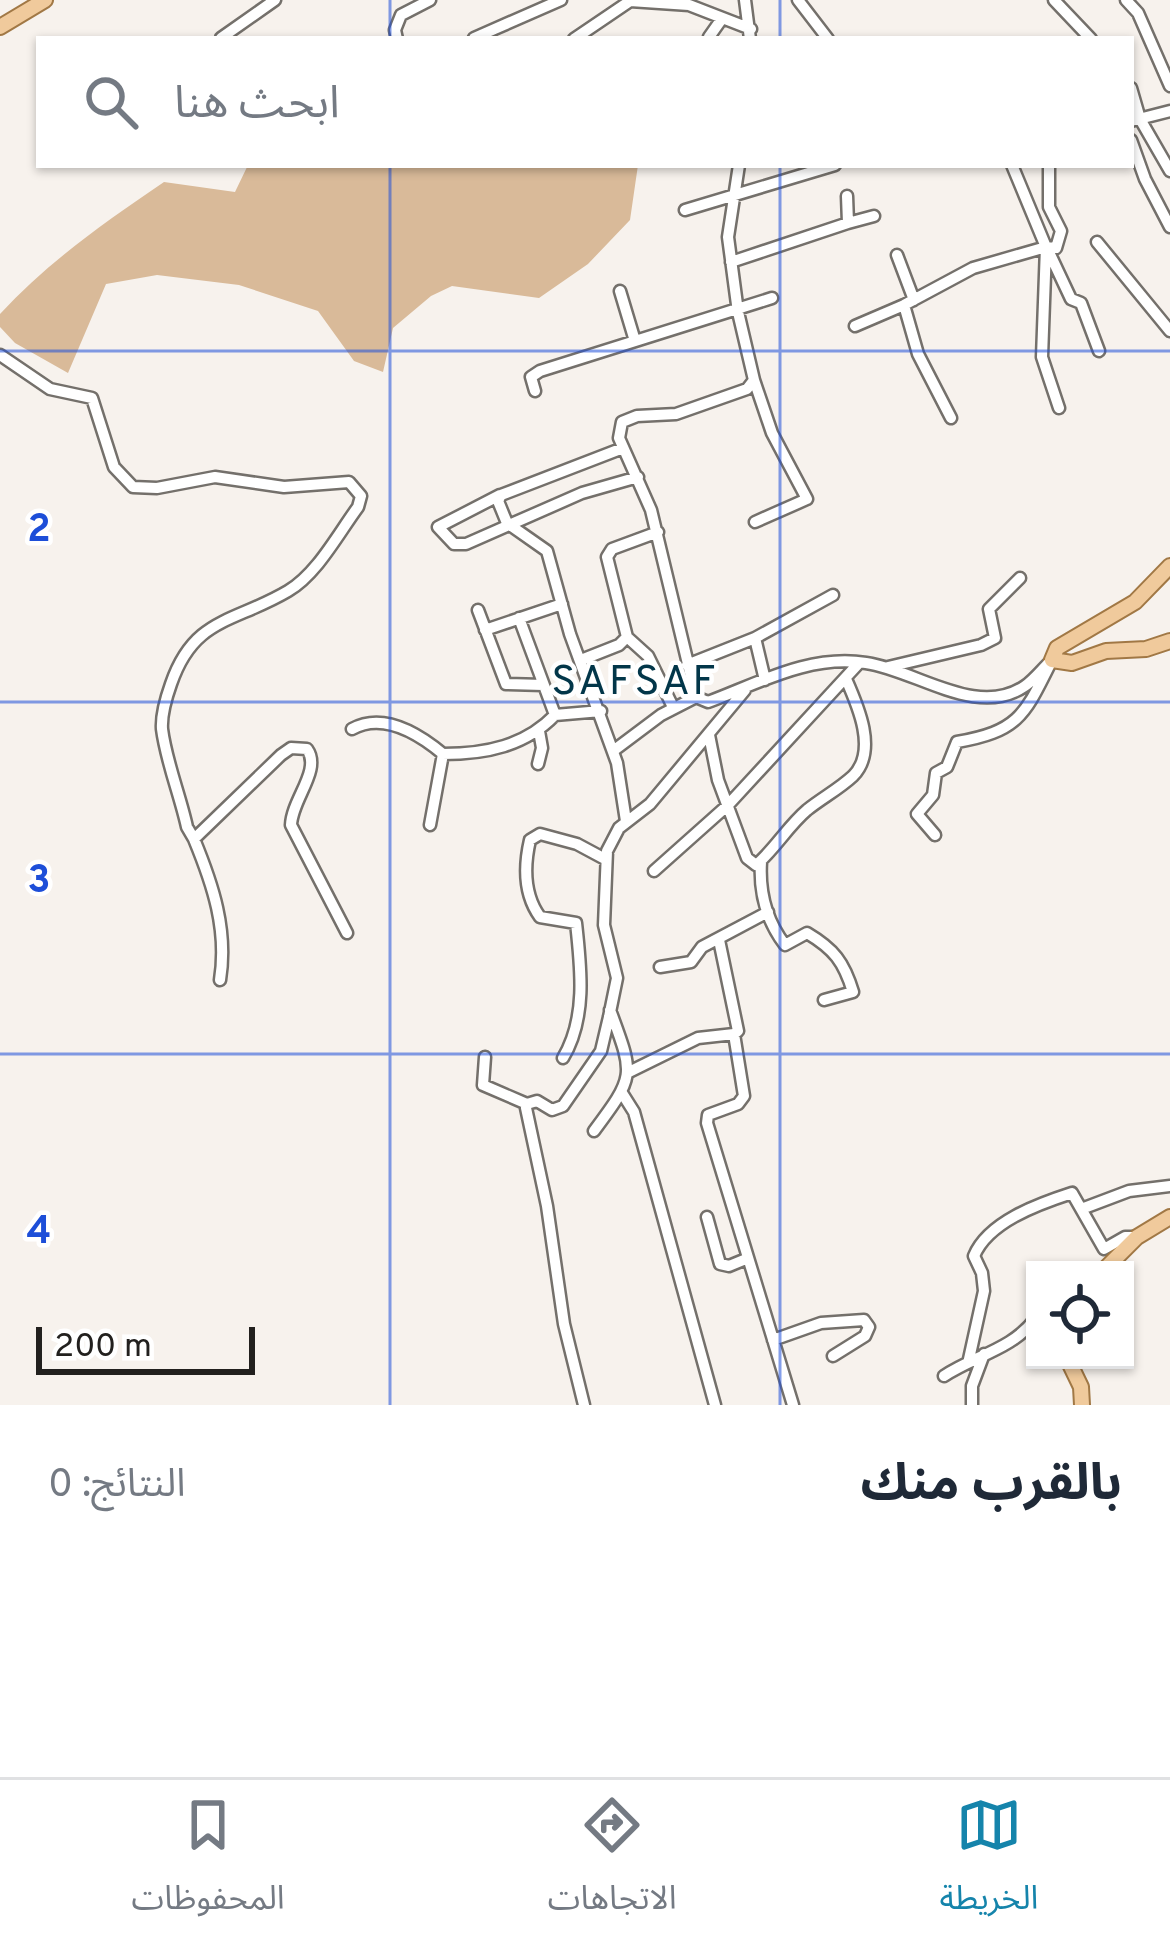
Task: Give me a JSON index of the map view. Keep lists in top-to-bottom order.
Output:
{
  "districts": ["SAFSAF"],
  "scale_bar": "200 m",
  "page": {
    "search": "ابحث هنا",
    "scale": "200 m",
    "heading": ["بالقرب منك", "النتائج: 0"],
    "nav": ["الخريطة", "الاتجاهات", "المحفوظات"]
  },
  "grid": {
    "rows": ["2", "3", "4"]
  }
}
